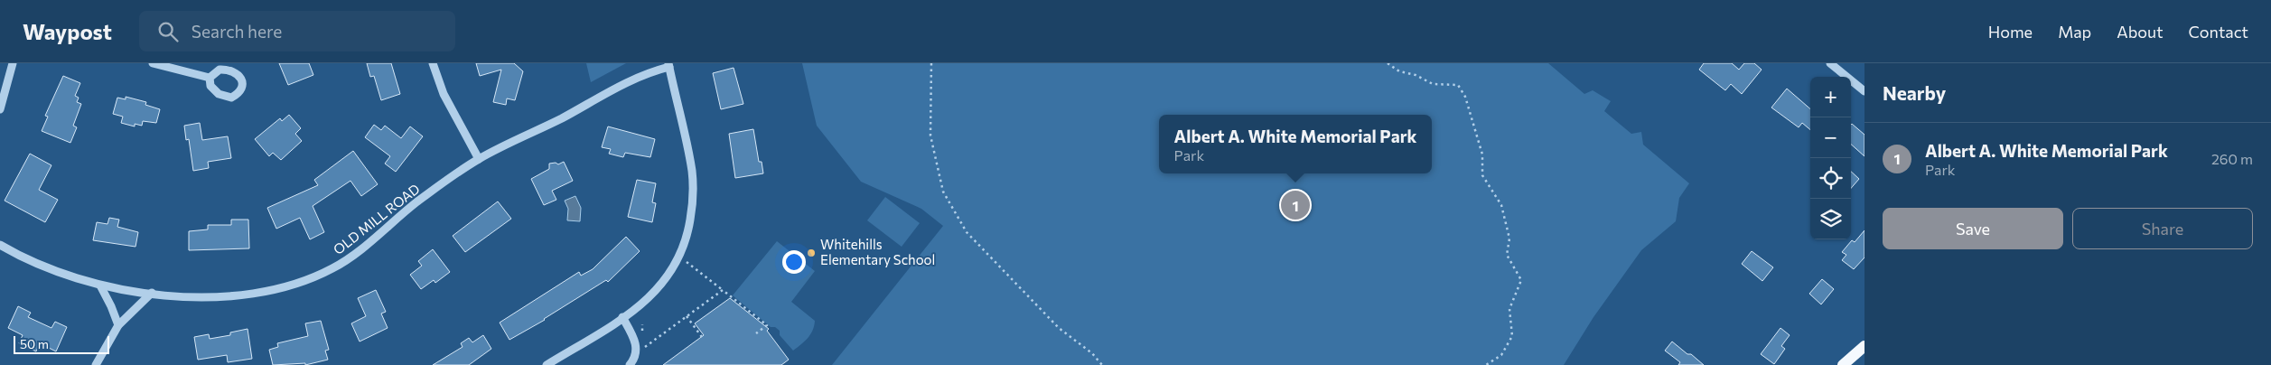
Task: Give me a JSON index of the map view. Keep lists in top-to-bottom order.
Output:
{
  "streets": {
    "street": ["OLD MILL ROAD"]
  },
  "places": ["Whitehills Elementary School"],
  "scale_bar": "50 m",
  "page": {
    "header": "Waypost",
    "search": "Search here",
    "nav": [
      "Home",
      "Map",
      "About",
      "Contact"
    ],
    "heading": "Nearby",
    "map_buttons": ["+", "−"],
    "popup": ["Albert A. White Memorial Park", "Park"],
    "list": [
      {
        "mark": "1",
        "name": "Albert A. White Memorial Park",
        "note": "Park",
        "value": "260 m"
      }
    ],
    "pins": "1",
    "buttons": ["Save", "Share"],
    "scale": "50 m"
  }
}
